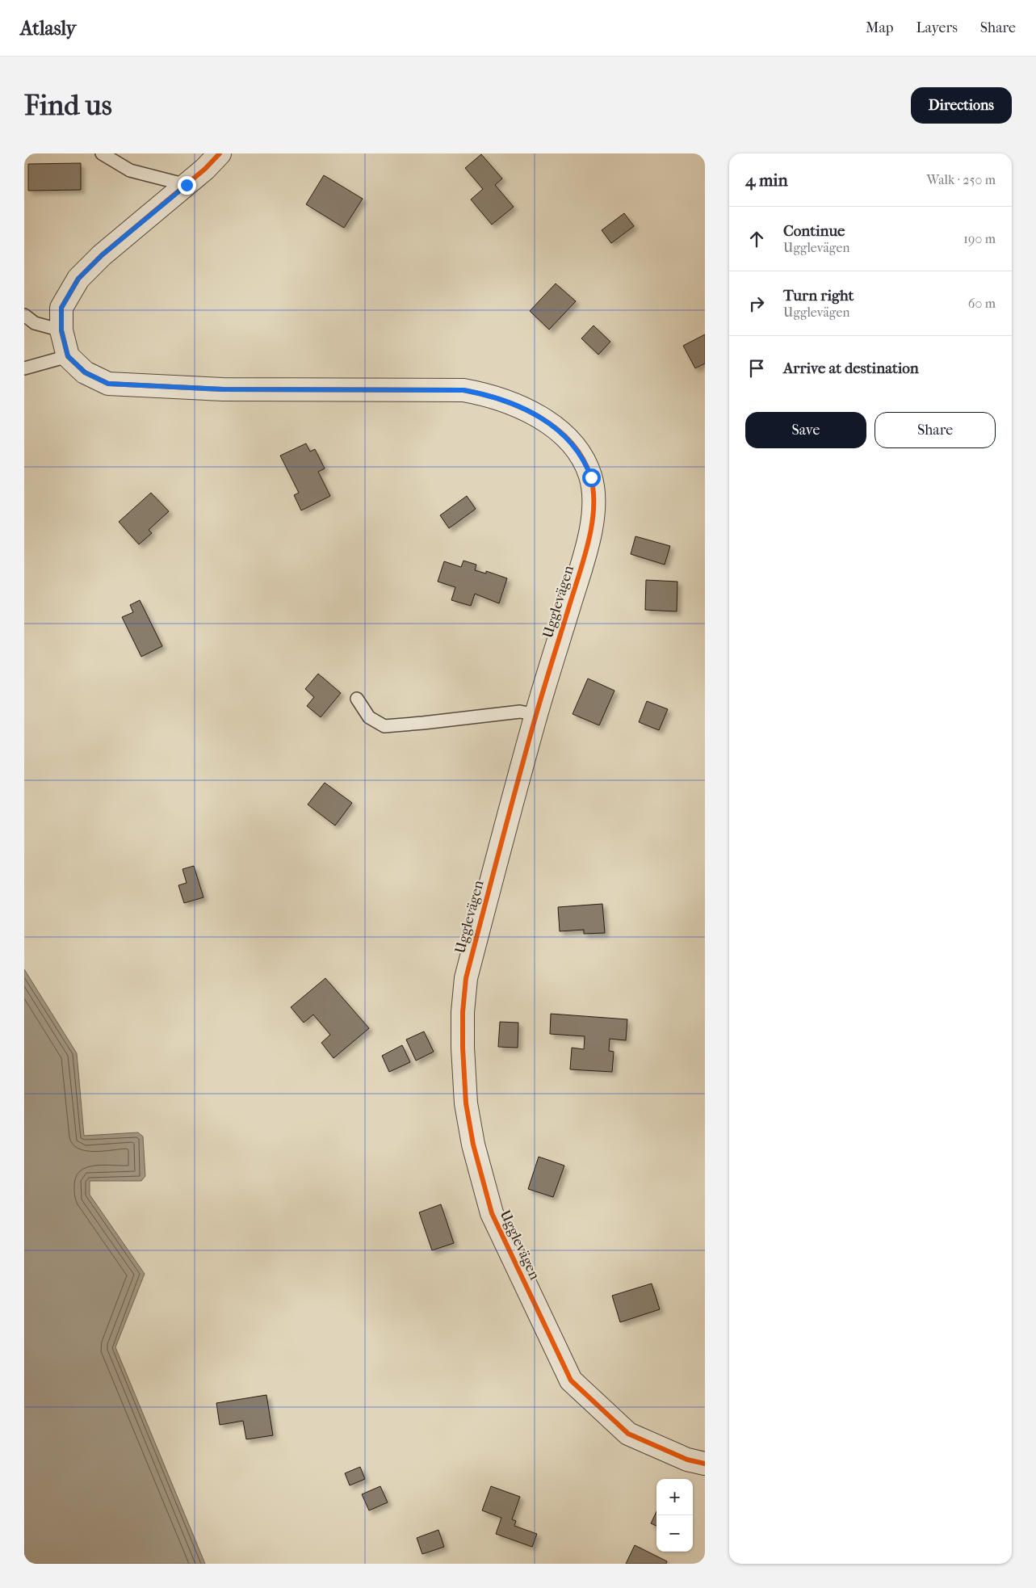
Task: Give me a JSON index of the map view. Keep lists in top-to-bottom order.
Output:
{
  "streets": {
    "street": ["Ugglevägen"]
  },
  "page": {
    "header": "Atlasly",
    "nav": ["Map", "Layers", "Share"],
    "buttons": [
      "Directions",
      ["Save", "Share"]
    ],
    "title": "Find us",
    "heading": ["4 min", "Walk · 250 m"],
    "list": [
      ["Continue", "Ugglevägen", "190 m"],
      ["Turn right", "Ugglevägen", "60 m"],
      "Arrive at destination"
    ],
    "map_buttons": ["+", "−"]
  }
}
